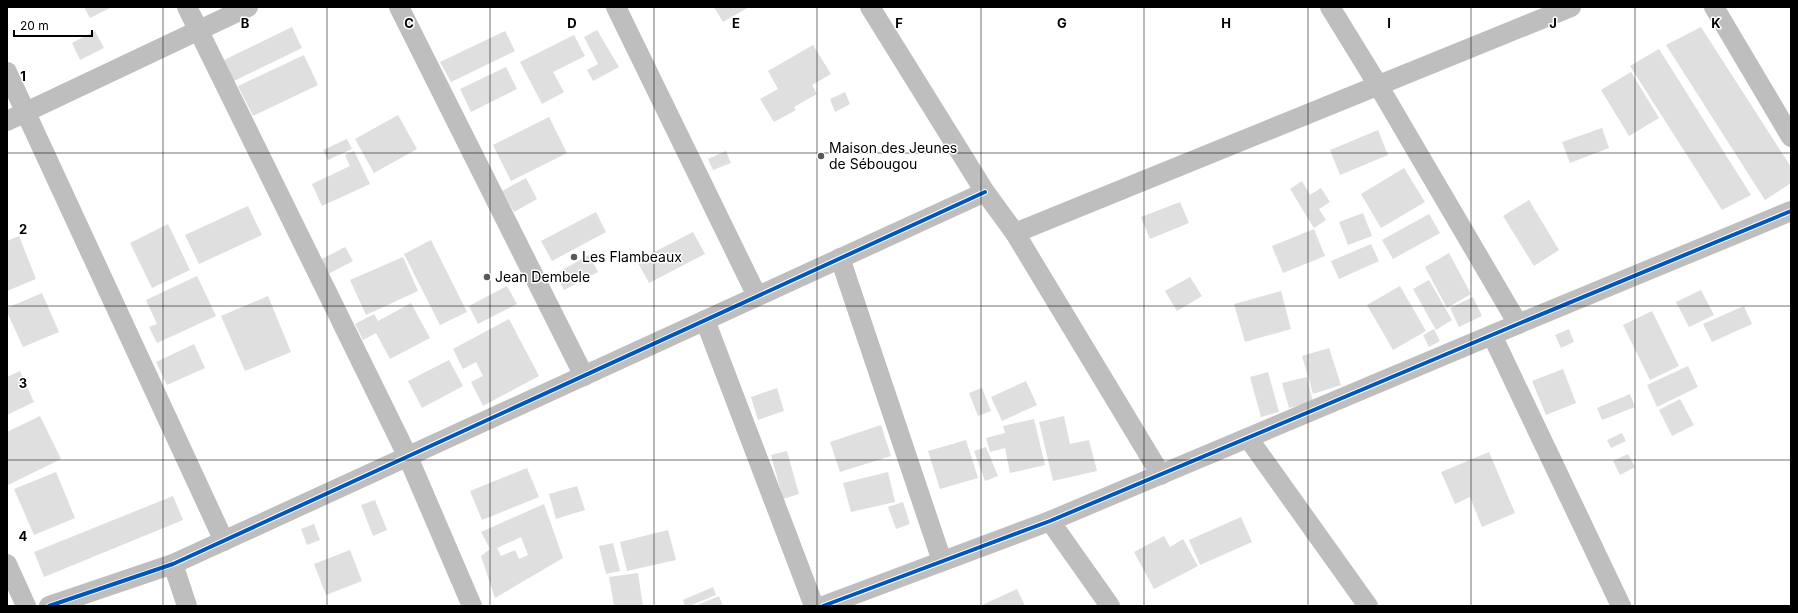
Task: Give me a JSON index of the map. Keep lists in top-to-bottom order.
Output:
{
  "places": ["Maison des Jeunes de Sébougou", "Les Flambeaux", "Jean Dembele"],
  "scale_bar": "20 m",
  "grid": {
    "columns": [
      "B",
      "C",
      "D",
      "E",
      "F",
      "G",
      "H",
      "I",
      "J",
      "K"
    ],
    "rows": [
      "1",
      "2",
      "3",
      "4"
    ]
  }
}
